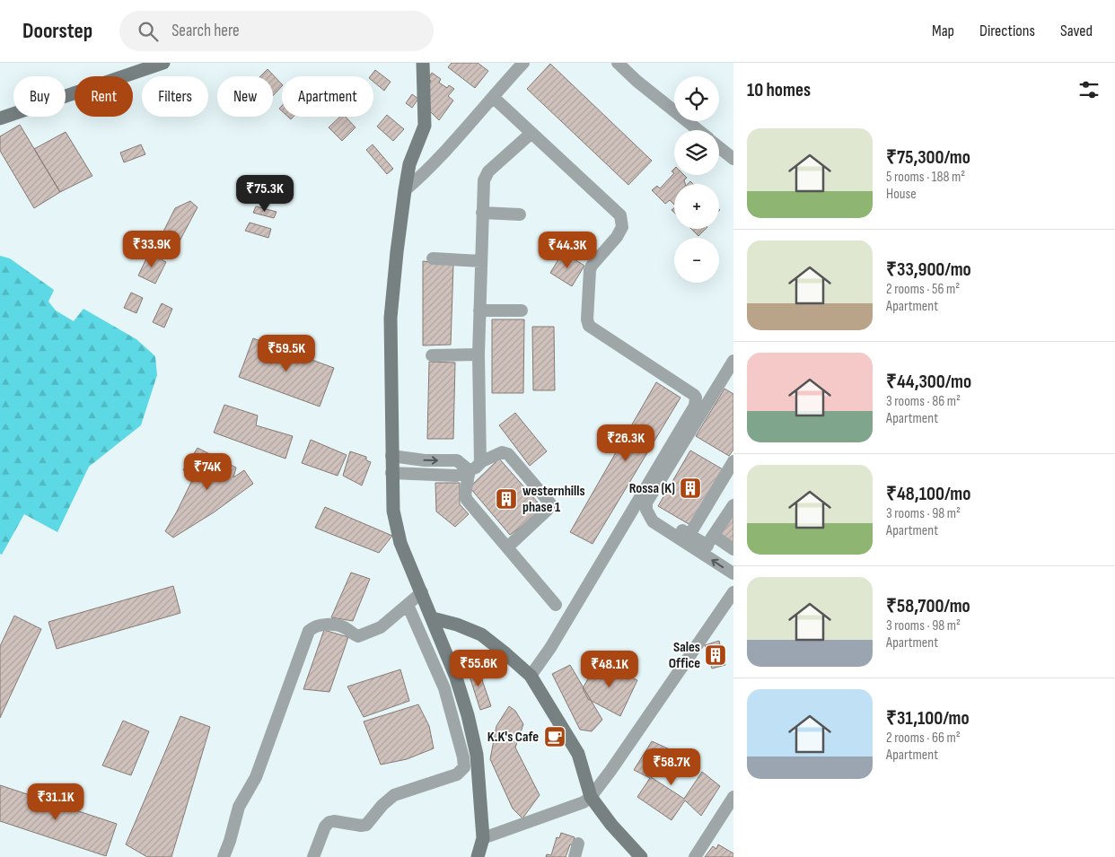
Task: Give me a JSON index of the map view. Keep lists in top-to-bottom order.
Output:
{
  "places": {
    "building": ["Rossa (K)", "westernhills phase 1", "Sales Office"],
    "cafe": ["K.K's Cafe"]
  },
  "page": {
    "header": "Doorstep",
    "search": "Search here",
    "nav": ["Map", "Directions", "Saved"],
    "heading": "10 homes",
    "map_buttons": ["+", "−"],
    "chip": [
      "Buy",
      "Rent",
      "Filters",
      "New",
      "Apartment"
    ],
    "list": [
      {
        "name": "₹75,300/mo",
        "note": "5 rooms · 188 m² · House"
      },
      {
        "name": "₹33,900/mo",
        "note": "2 rooms · 56 m² · Apartment"
      },
      {
        "name": "₹44,300/mo",
        "note": "3 rooms · 86 m² · Apartment"
      },
      {
        "name": "₹48,100/mo",
        "note": "3 rooms · 98 m² · Apartment"
      },
      {
        "name": "₹58,700/mo",
        "note": "3 rooms · 98 m² · Apartment"
      },
      {
        "name": "₹31,100/mo",
        "note": "2 rooms · 66 m² · Apartment"
      }
    ],
    "price": [
      "₹75.3K",
      "₹33.9K",
      "₹44.3K",
      "₹59.5K",
      "₹26.3K",
      "₹74K",
      "₹55.6K",
      "₹48.1K",
      "₹58.7K",
      "₹31.1K"
    ]
  }
}
